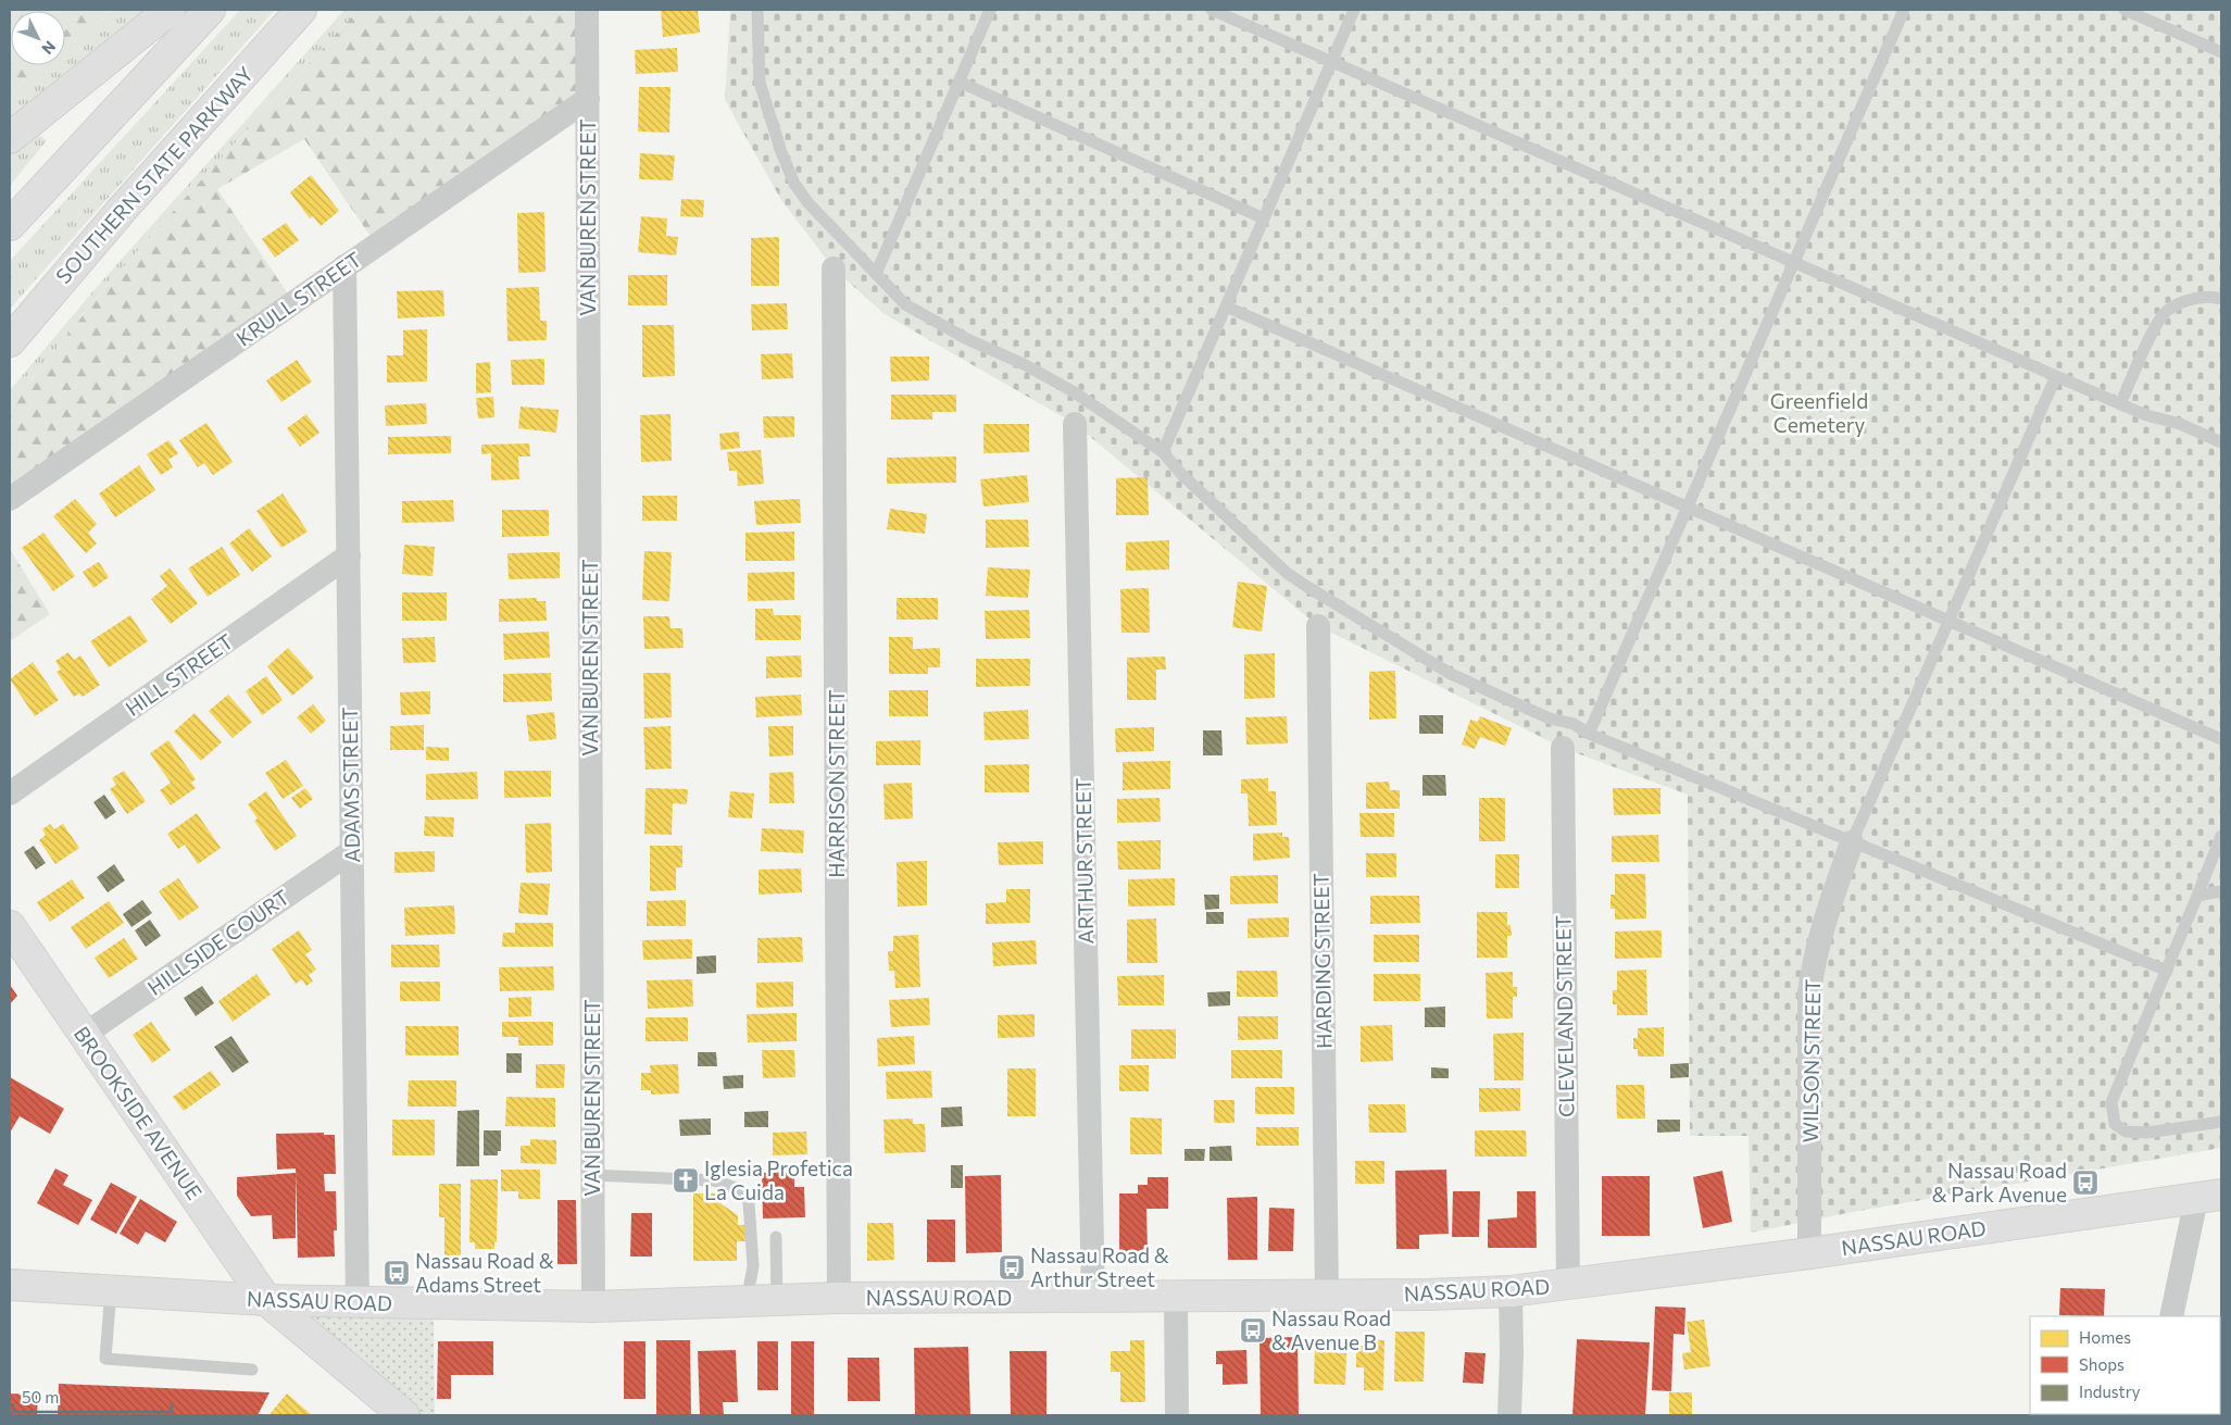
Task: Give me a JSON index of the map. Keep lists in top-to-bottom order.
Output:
{
  "streets": {
    "main road": ["SOUTHERN STATE PARKWAY", "BROOKSIDE AVENUE", "NASSAU ROAD"],
    "street": [
      "VAN BUREN STREET",
      "KRULL STREET",
      "HILL STREET",
      "HARRISON STREET",
      "ADAMS STREET",
      "ARTHUR STREET",
      "HILLSIDE COURT",
      "HARDING STREET",
      "CLEVELAND STREET",
      "WILSON STREET"
    ]
  },
  "crossings": [
    ["VAN BUREN STREET", "KRULL STREET"],
    ["VAN BUREN STREET", "NASSAU ROAD"],
    ["KRULL STREET", "ADAMS STREET"],
    ["HILL STREET", "ADAMS STREET"],
    ["HARRISON STREET", "NASSAU ROAD"],
    ["ADAMS STREET", "HILLSIDE COURT"],
    ["ADAMS STREET", "NASSAU ROAD"],
    ["ARTHUR STREET", "NASSAU ROAD"],
    ["HILLSIDE COURT", "BROOKSIDE AVENUE"],
    ["HARDING STREET", "NASSAU ROAD"],
    ["CLEVELAND STREET", "NASSAU ROAD"],
    ["WILSON STREET", "NASSAU ROAD"],
    ["BROOKSIDE AVENUE", "NASSAU ROAD"]
  ],
  "parks": ["Greenfield Cemetery"],
  "places": {
    "church": ["Iglesia Profetica La Cuida"],
    "bus stop": [
      "Nassau Road & Park Avenue",
      "Nassau Road & Arthur Street",
      "Nassau Road & Adams Street",
      "Nassau Road & Avenue B"
    ]
  },
  "legend": ["Homes", "Shops", "Industry"],
  "scale_bar": "50 m",
  "north": "bottom right"
}
